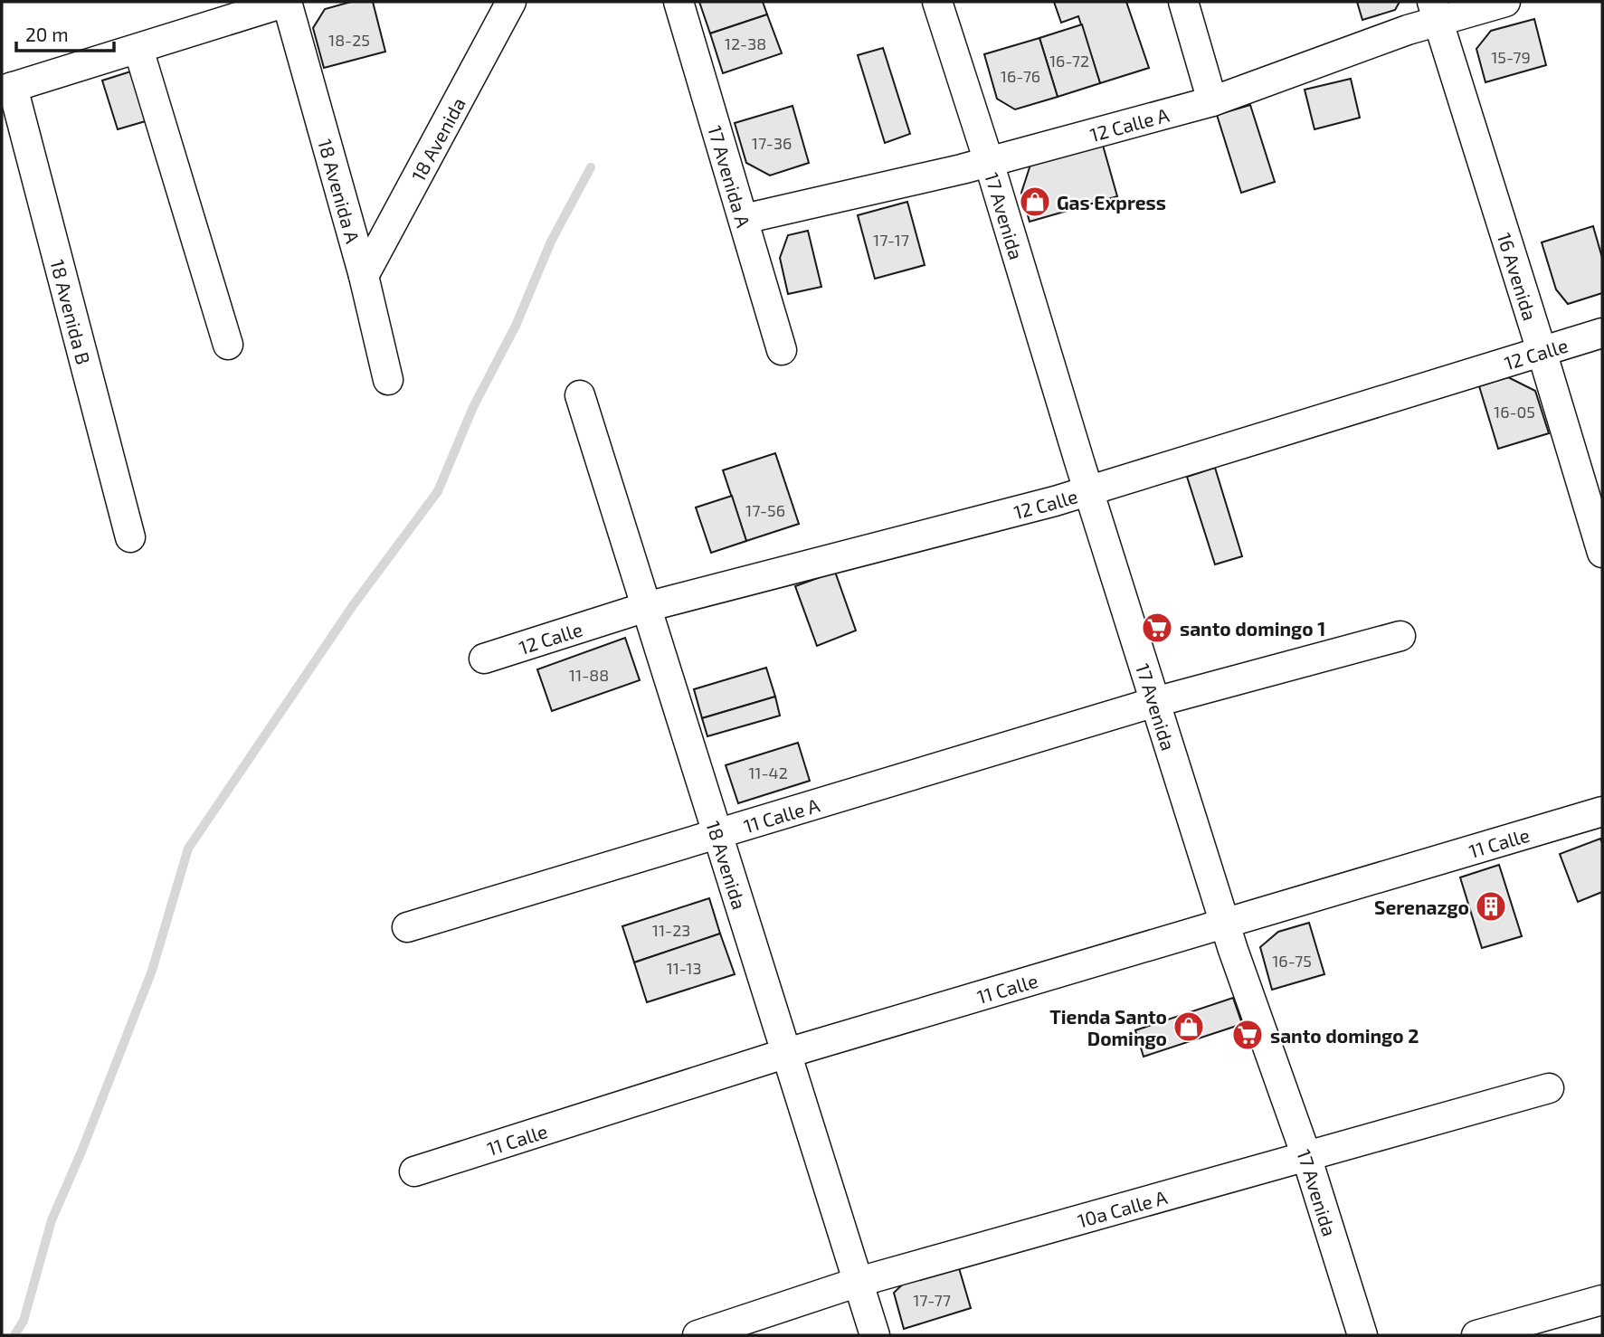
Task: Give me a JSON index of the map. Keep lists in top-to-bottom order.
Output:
{
  "streets": {
    "street": [
      "12 Calle A",
      "18 Avenida",
      "17 Avenida A",
      "18 Avenida A",
      "17 Avenida",
      "16 Avenida",
      "18 Avenida B",
      "12 Calle",
      "11 Calle A",
      "11 Calle",
      "10a Calle A"
    ]
  },
  "crossings": [
    ["12 Calle A", "17 Avenida A"],
    ["12 Calle A", "17 Avenida"],
    ["12 Calle A", "16 Avenida"],
    ["18 Avenida", "18 Avenida A"],
    ["18 Avenida", "12 Calle"],
    ["18 Avenida", "11 Calle A"],
    ["18 Avenida", "11 Calle"],
    ["18 Avenida", "10a Calle A"],
    ["17 Avenida", "12 Calle"],
    ["17 Avenida", "11 Calle A"],
    ["17 Avenida", "11 Calle"],
    ["17 Avenida", "10a Calle A"],
    ["16 Avenida", "12 Calle"]
  ],
  "places": {
    "shop": ["Gas Express", "Tienda Santo Domingo"],
    "supermarket": ["santo domingo 1", "santo domingo 2"],
    "building": ["Serenazgo"]
  },
  "house_numbers": [
    "18-25",
    "12-38",
    "15-79",
    "16-72",
    "16-76",
    "17-36",
    "17-17",
    "16-05",
    "17-56",
    "11-88",
    "11-42",
    "11-23",
    "16-75",
    "11-13",
    "17-77"
  ],
  "scale_bar": "20 m"
}
